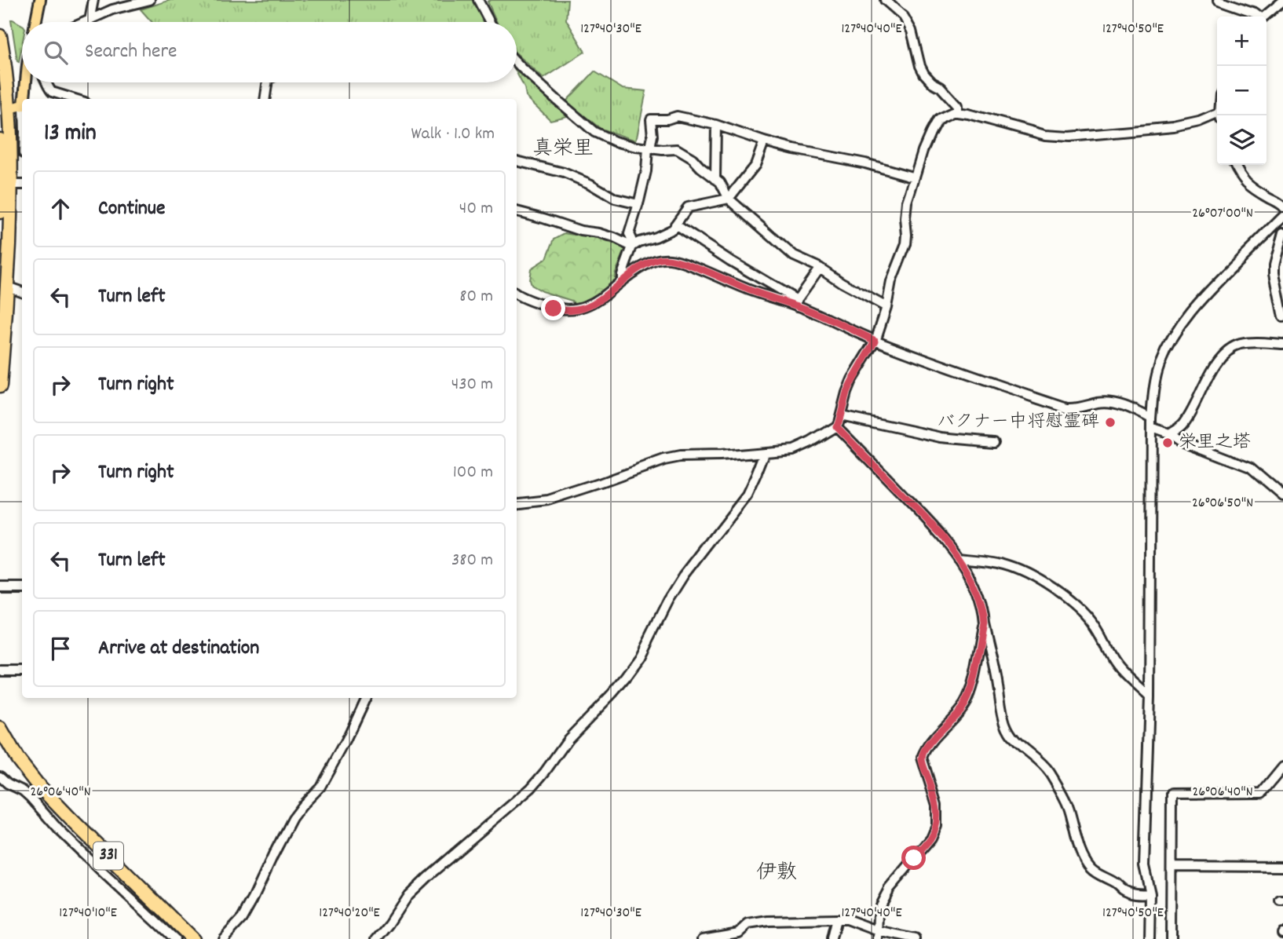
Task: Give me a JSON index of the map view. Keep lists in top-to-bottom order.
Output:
{
  "streets": {
    "highway": ["331"]
  },
  "districts": ["真栄里", "伊敷"],
  "places": ["バクナー中将慰霊碑", "栄里之塔"],
  "page": {
    "map_buttons": ["+", "−"],
    "search": "Search here",
    "heading": ["13 min", "Walk · 1.0 km"],
    "list": [
      ["Continue", "40 m"],
      ["Turn left", "80 m"],
      ["Turn right", "430 m"],
      ["Turn right", "100 m"],
      ["Turn left", "380 m"],
      "Arrive at destination"
    ]
  },
  "coordinates": [
    "127°40'30\"E",
    "127°40'40\"E",
    "127°40'50\"E",
    "26°07'00\"N",
    "26°06'50\"N",
    "26°06'40\"N",
    "127°40'10\"E",
    "127°40'20\"E"
  ]
}
